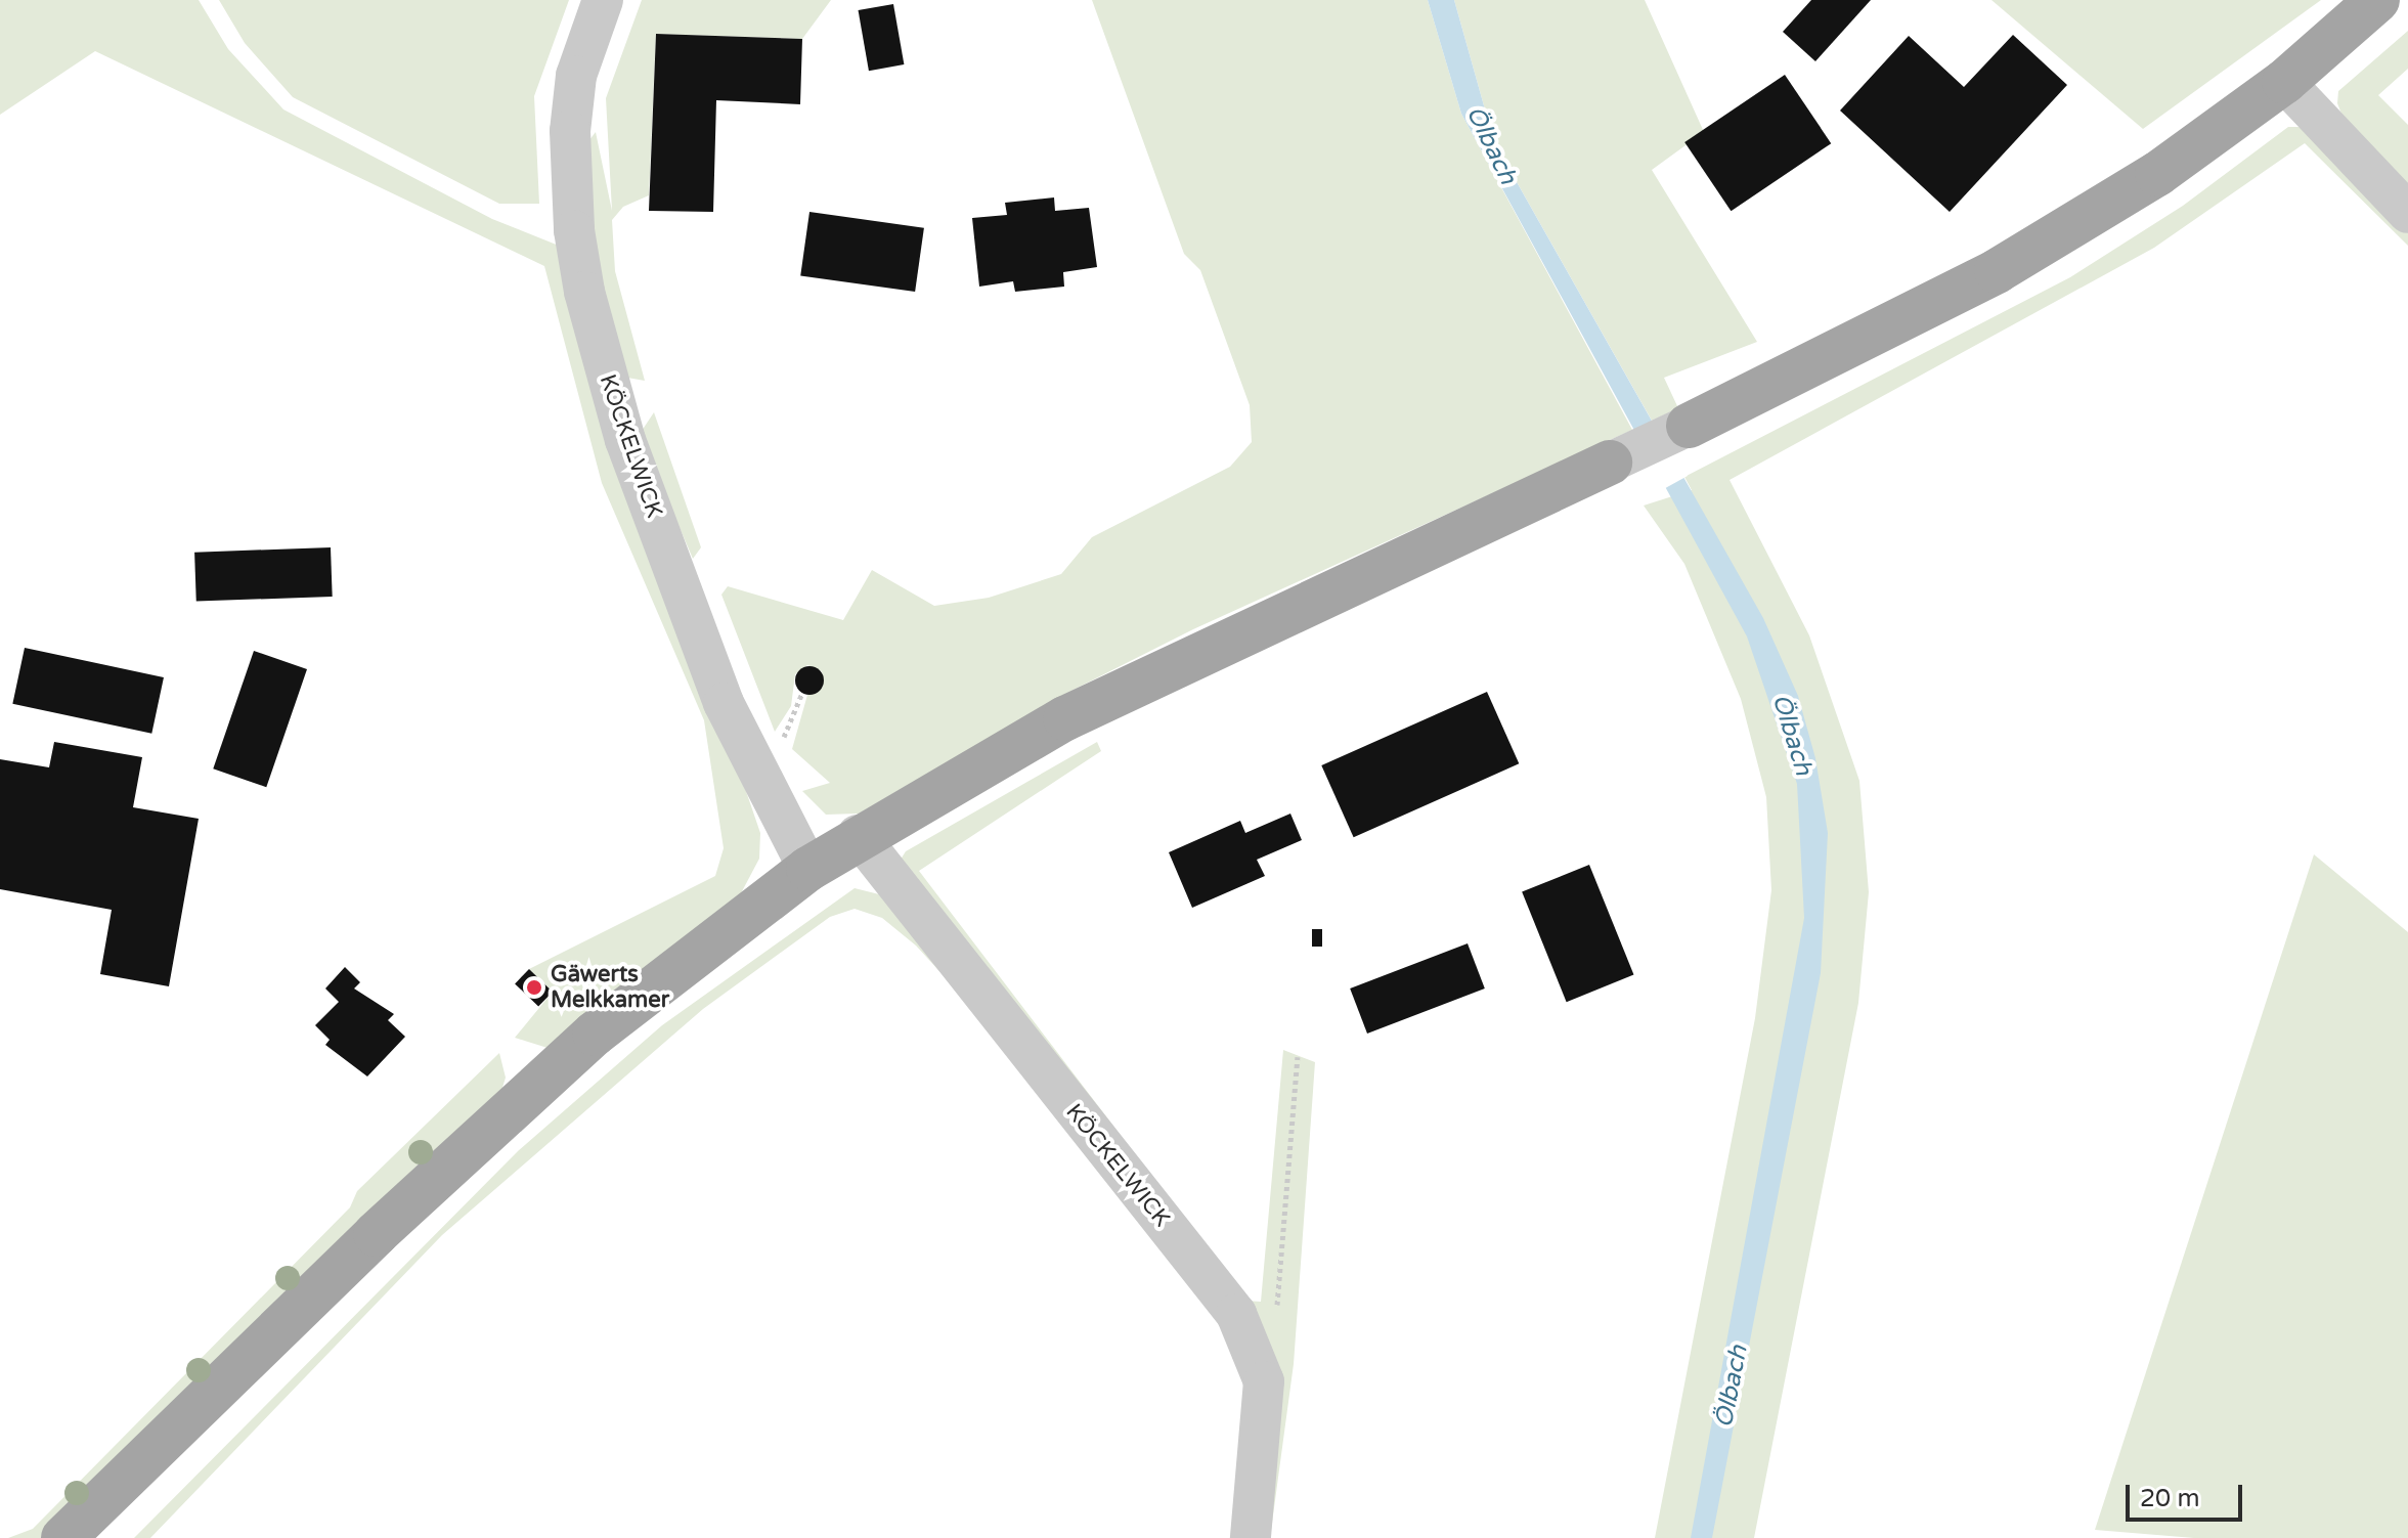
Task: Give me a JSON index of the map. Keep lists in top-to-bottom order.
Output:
{
  "streets": {
    "street": ["KÖCKELWICK"]
  },
  "water": ["Ölbach"],
  "places": ["Gäwerts Melkkamer"],
  "scale_bar": "20 m"
}
